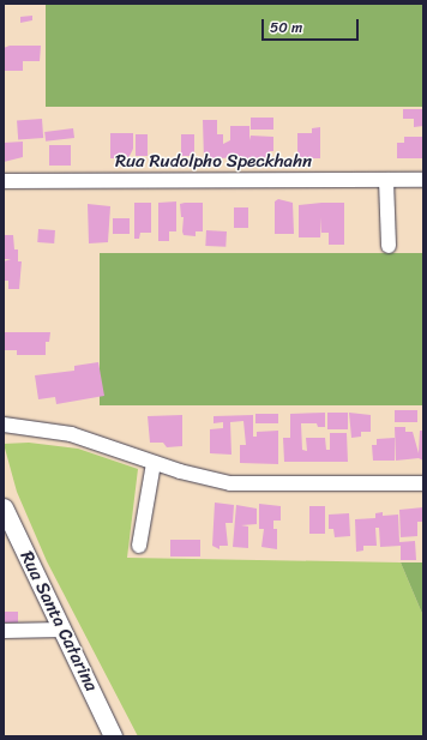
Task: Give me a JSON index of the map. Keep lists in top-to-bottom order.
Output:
{
  "streets": {
    "main road": ["Rua Santa Catarina"],
    "street": ["Rua Rudolpho Speckhahn"]
  },
  "scale_bar": "50 m"
}
